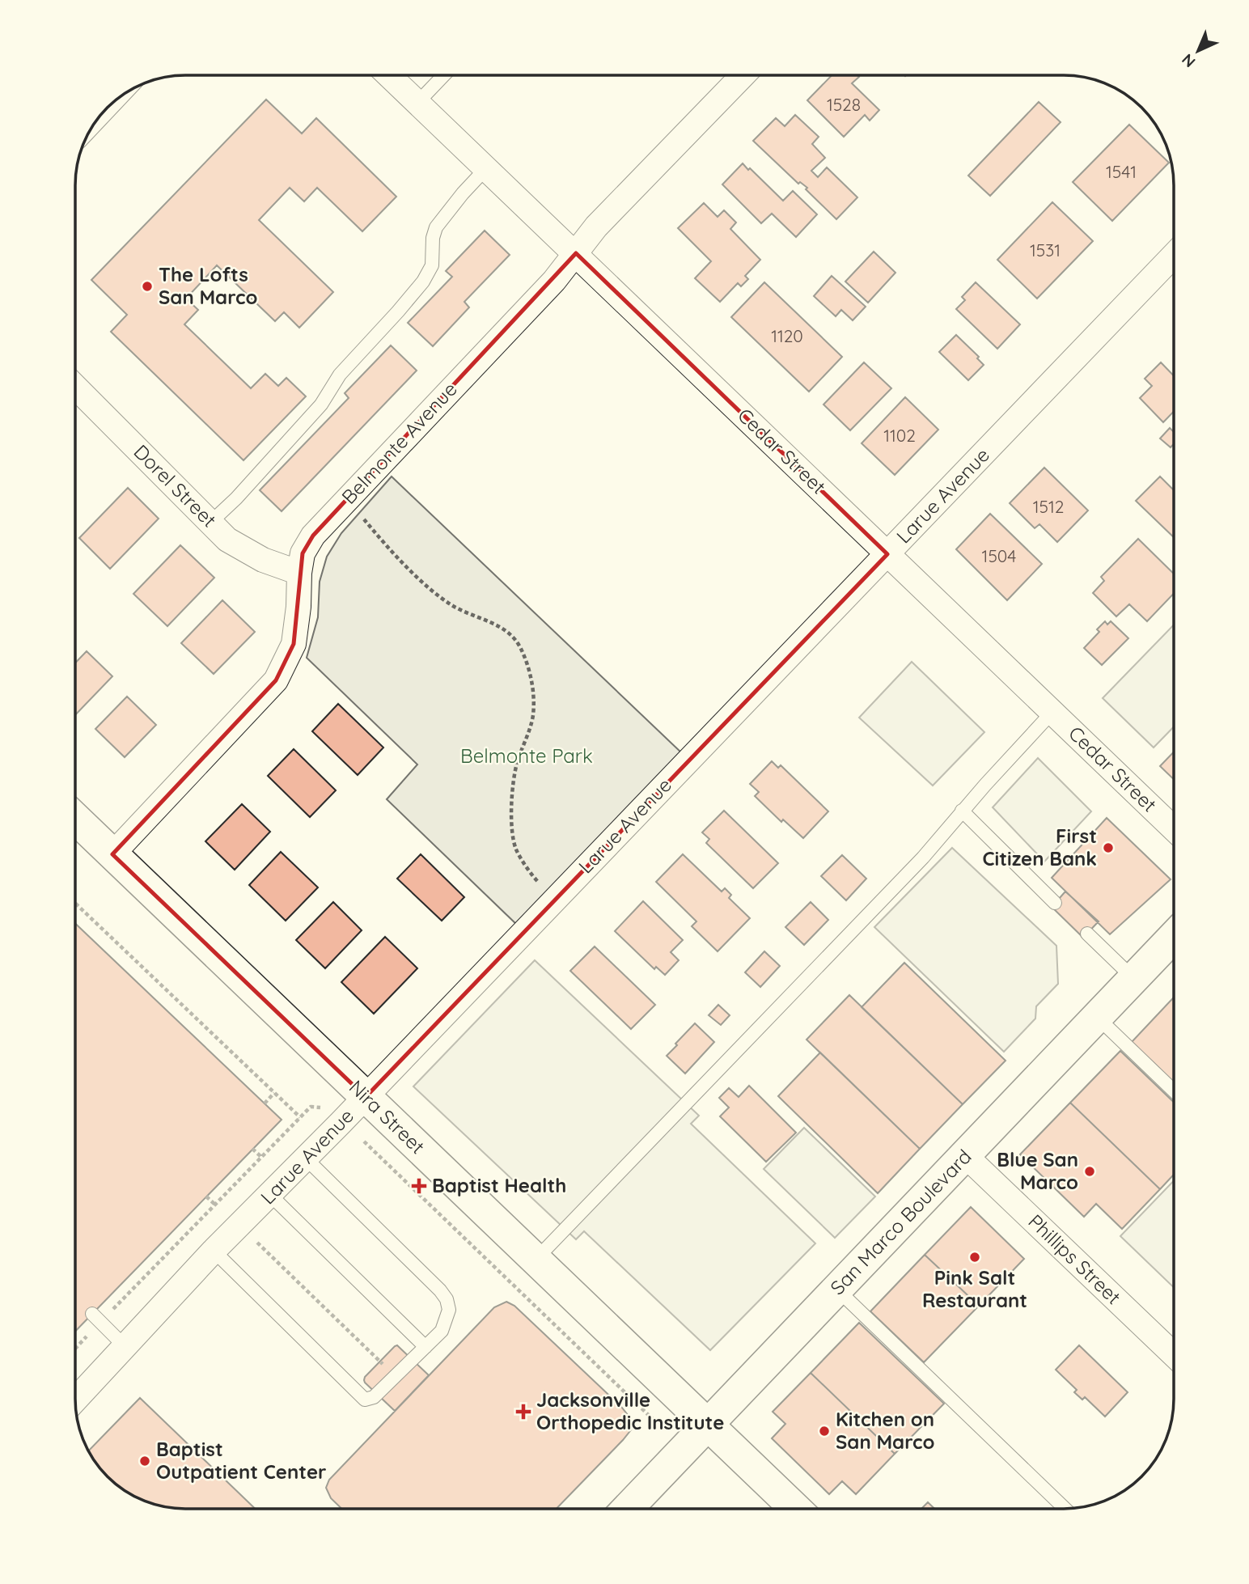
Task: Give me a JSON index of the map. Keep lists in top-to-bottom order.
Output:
{
  "streets": {
    "street": [
      "Belmonte Avenue",
      "Cedar Street",
      "Dorel Street",
      "Larue Avenue",
      "Nira Street",
      "San Marco Boulevard",
      "Phillips Street"
    ]
  },
  "crossings": [
    ["Belmonte Avenue", "Cedar Street"],
    ["Belmonte Avenue", "Dorel Street"],
    ["Belmonte Avenue", "Nira Street"],
    ["Cedar Street", "Larue Avenue"],
    ["Larue Avenue", "Nira Street"],
    ["Nira Street", "San Marco Boulevard"],
    ["San Marco Boulevard", "Phillips Street"]
  ],
  "parks": ["Belmonte Park"],
  "places": {
    "other": [
      "The Lofts San Marco",
      "First Citizen Bank",
      "Blue San Marco",
      "Pink Salt Restaurant",
      "Kitchen on San Marco",
      "Baptist Outpatient Center"
    ],
    "health": ["Baptist Health", "Jacksonville Orthopedic Institute"]
  },
  "house_numbers": [
    "1528",
    "1541",
    "1531",
    "1120",
    "1102",
    "1512",
    "1504"
  ],
  "north": "bottom left"
}
